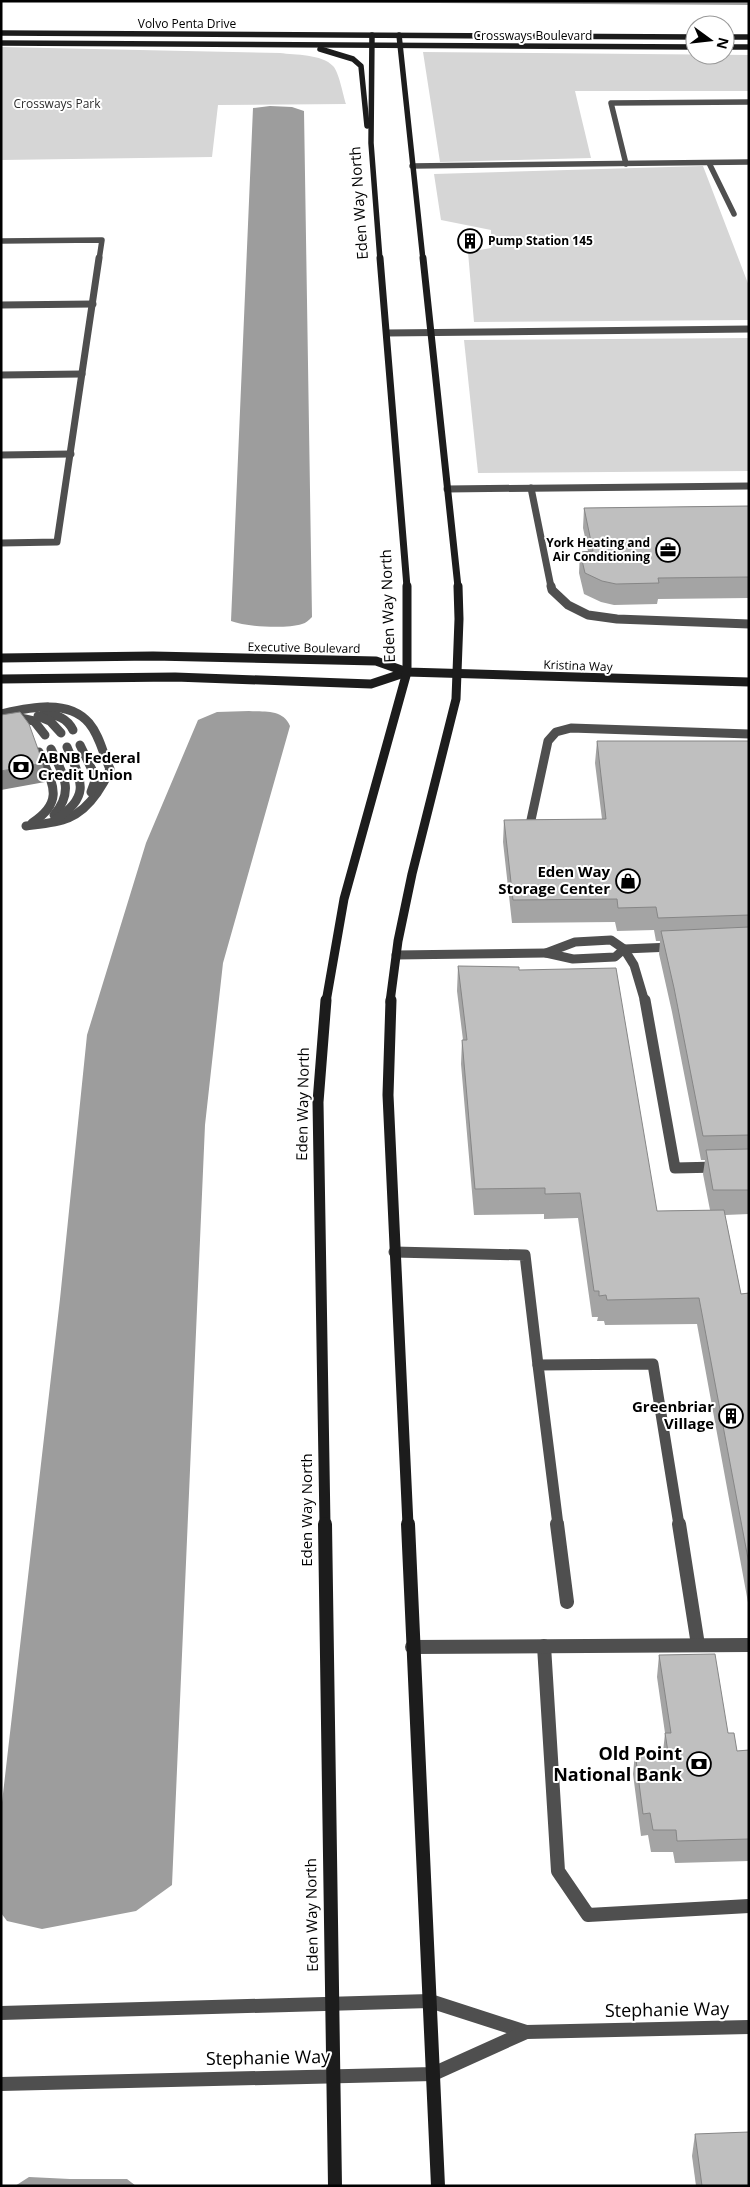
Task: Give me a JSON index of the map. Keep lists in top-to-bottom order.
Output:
{
  "streets": {
    "street": [
      "Volvo Penta Drive",
      "Crossways Boulevard",
      "Eden Way North",
      "Executive Boulevard",
      "Kristina Way",
      "Stephanie Way"
    ]
  },
  "crossings": [
    ["Volvo Penta Drive", "Crossways Boulevard"],
    ["Volvo Penta Drive", "Eden Way North"],
    ["Crossways Boulevard", "Eden Way North"],
    ["Eden Way North", "Executive Boulevard"],
    ["Eden Way North", "Kristina Way"],
    ["Eden Way North", "Stephanie Way"],
    ["Executive Boulevard", "Kristina Way"]
  ],
  "parks": ["Crossways Park"],
  "places": {
    "building": ["Pump Station 145", "Greenbriar Village"],
    "office": ["York Heating and Air Conditioning"],
    "bank": ["ABNB Federal Credit Union", "Old Point National Bank"],
    "shop": ["Eden Way Storage Center"]
  },
  "north": "right"
}
